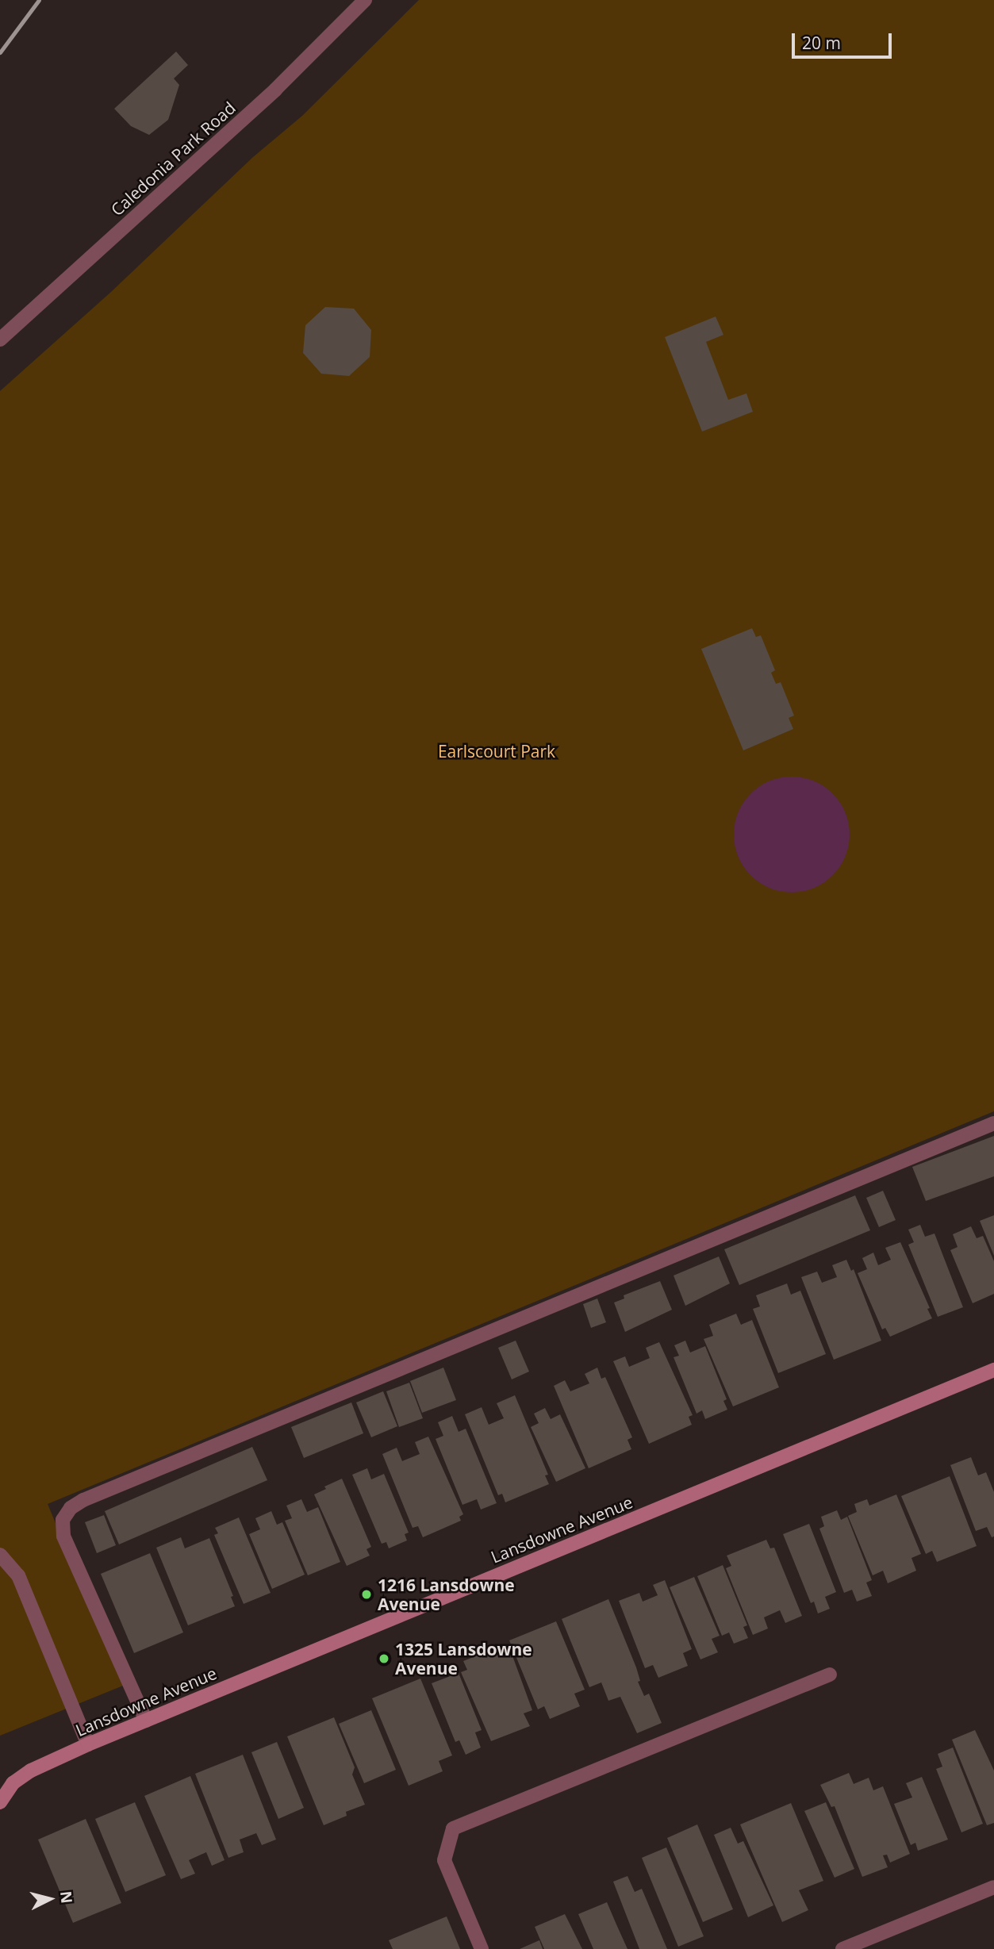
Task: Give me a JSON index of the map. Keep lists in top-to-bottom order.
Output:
{
  "streets": {
    "street": ["Caledonia Park Road", "Lansdowne Avenue"]
  },
  "parks": ["Earlscourt Park"],
  "places": ["1216 Lansdowne Avenue", "1325 Lansdowne Avenue"],
  "scale_bar": "20 m",
  "north": "right"
}
